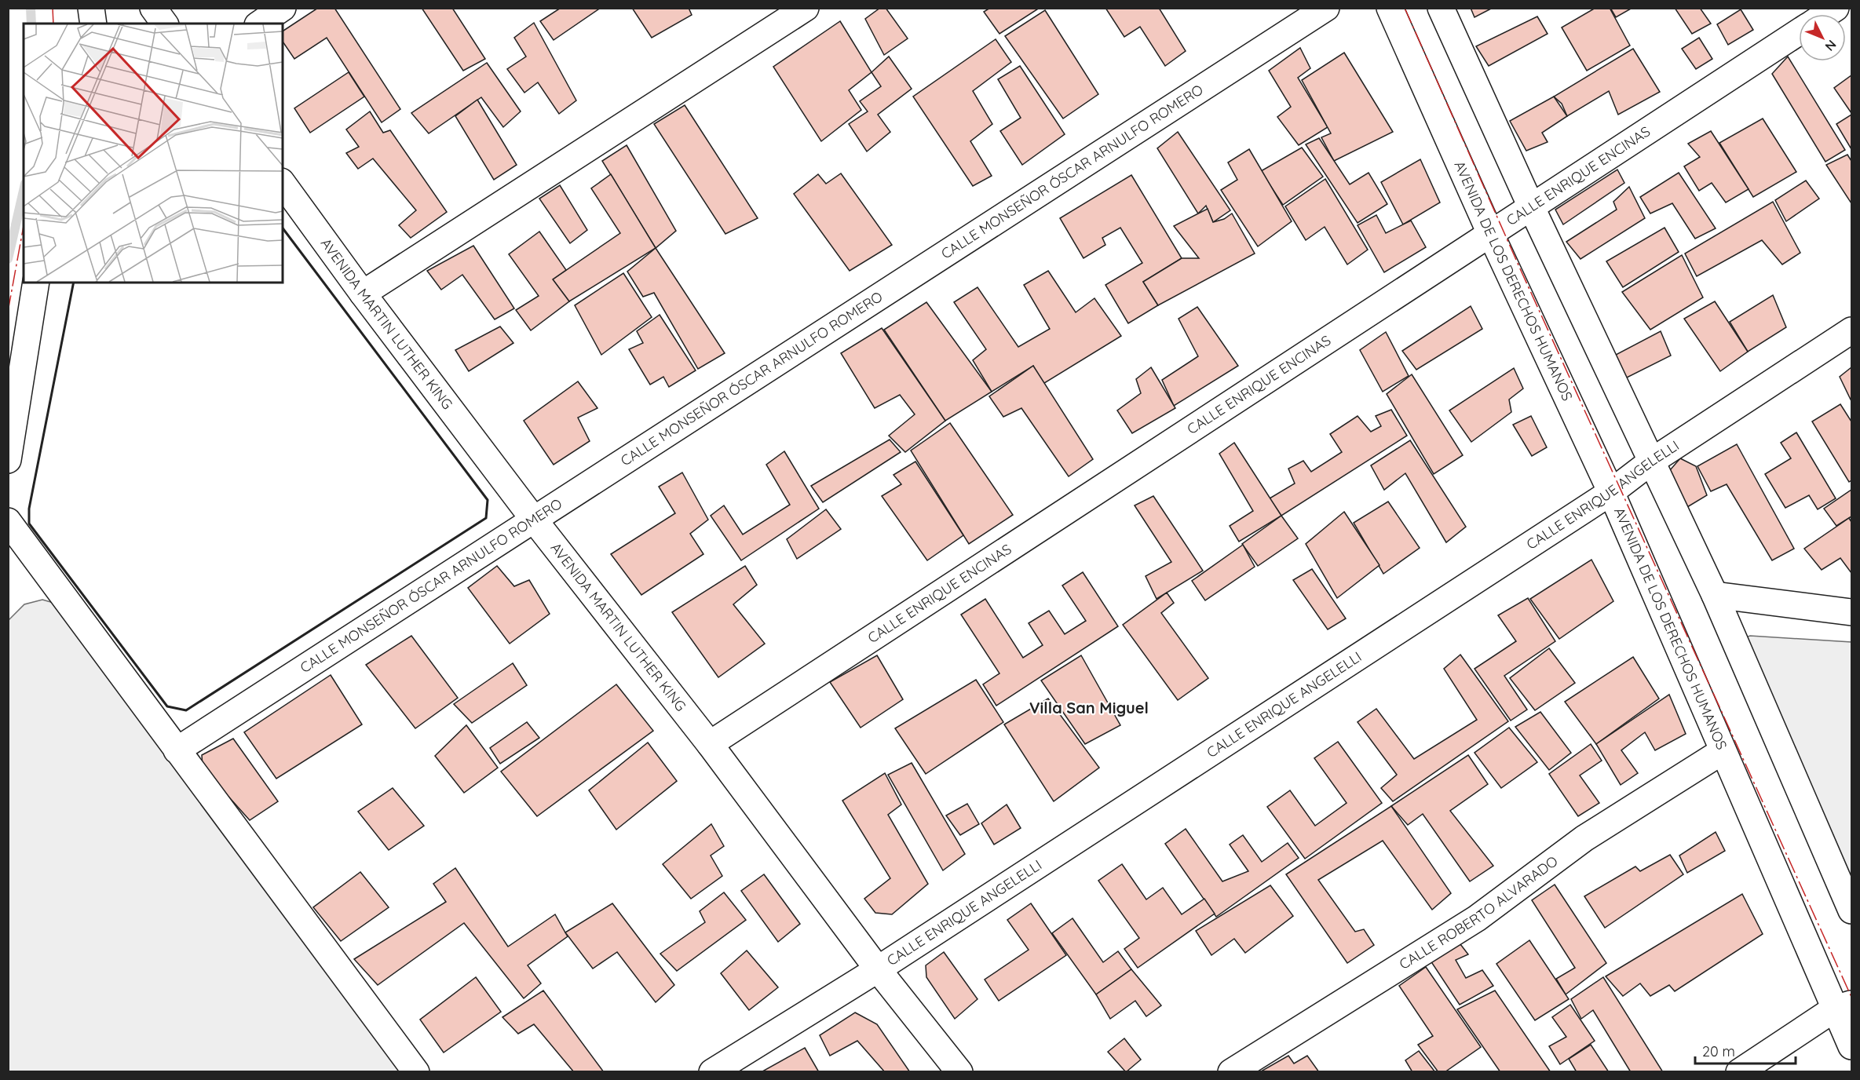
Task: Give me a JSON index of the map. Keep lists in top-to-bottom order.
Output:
{
  "streets": {
    "street": [
      "CALLE MONSEÑOR ÓSCAR ARNULFO ROMERO",
      "CALLE ENRIQUE ENCINAS",
      "AVENIDA DE LOS DERECHOS HUMANOS",
      "AVENIDA MARTIN LUTHER KING",
      "CALLE ENRIQUE ANGELELLI",
      "CALLE ROBERTO ALVARADO"
    ]
  },
  "crossings": [
    ["CALLE MONSEÑOR ÓSCAR ARNULFO ROMERO", "AVENIDA MARTIN LUTHER KING"],
    ["CALLE ENRIQUE ENCINAS", "AVENIDA DE LOS DERECHOS HUMANOS"],
    ["CALLE ENRIQUE ENCINAS", "AVENIDA MARTIN LUTHER KING"],
    ["AVENIDA DE LOS DERECHOS HUMANOS", "CALLE ENRIQUE ANGELELLI"],
    ["AVENIDA DE LOS DERECHOS HUMANOS", "CALLE ROBERTO ALVARADO"],
    ["AVENIDA MARTIN LUTHER KING", "CALLE ENRIQUE ANGELELLI"]
  ],
  "districts": ["Villa San Miguel"],
  "scale_bar": "20 m",
  "north": "bottom right"
}
